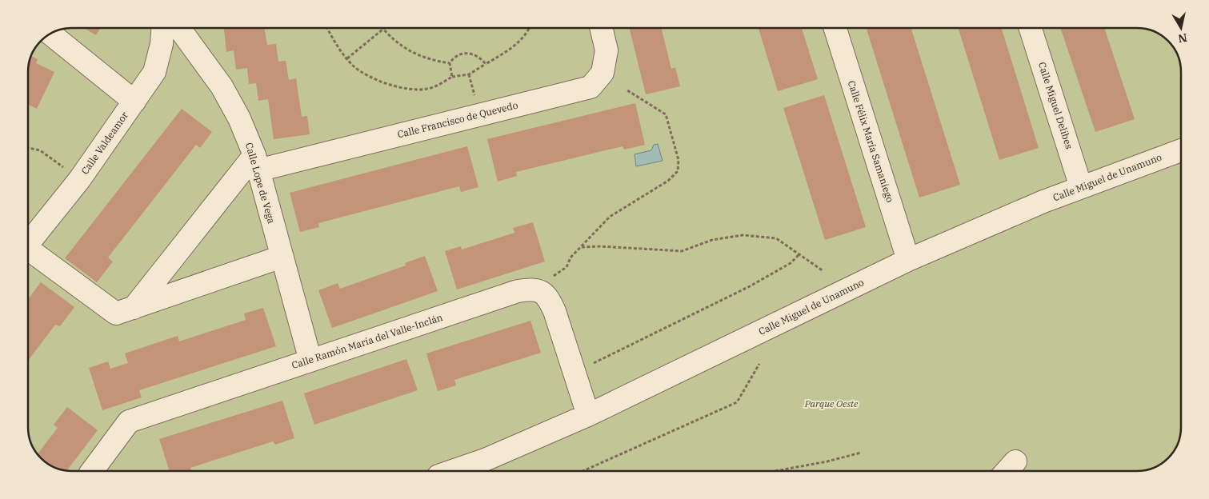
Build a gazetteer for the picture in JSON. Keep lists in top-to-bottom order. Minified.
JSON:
{"streets":{"street":["Calle Miguel Delibes","Calle Francisco de Quevedo","Calle Félix María Samaniego","Calle Valdeamor","Calle Miguel de Unamuno","Calle Lope de Vega","Calle Ramón María del Valle-Inclán"]},"crossings":[["Calle Miguel Delibes","Calle Miguel de Unamuno"],["Calle Francisco de Quevedo","Calle Lope de Vega"],["Calle Félix María Samaniego","Calle Miguel de Unamuno"],["Calle Lope de Vega","Calle Ramón María del Valle-Inclán"]],"parks":["Parque Oeste"],"north":"bottom"}
